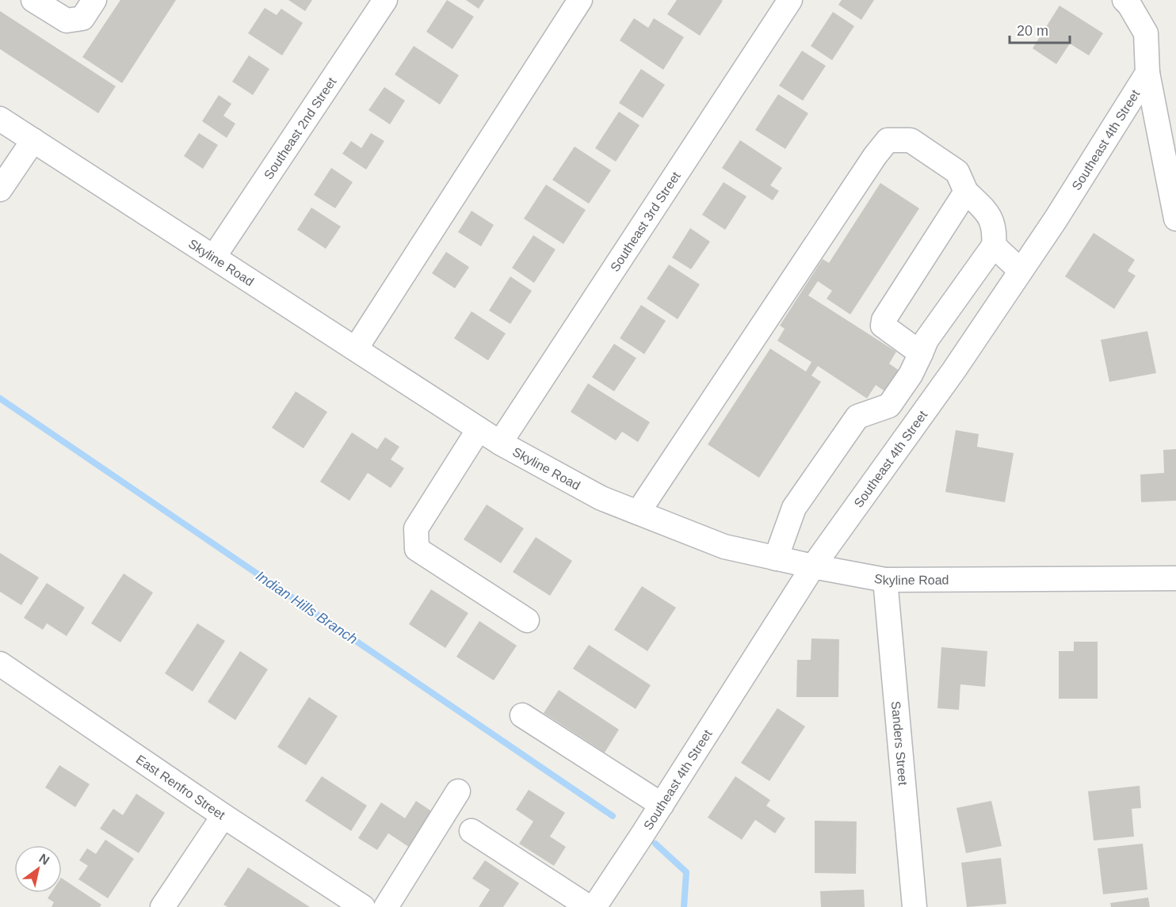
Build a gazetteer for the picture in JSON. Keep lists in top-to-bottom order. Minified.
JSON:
{"streets":{"street":["Southeast 2nd Street","Southeast 4th Street","Southeast 3rd Street","Skyline Road","Sanders Street","East Renfro Street"]},"crossings":[["Southeast 2nd Street","Skyline Road"],["Southeast 4th Street","Skyline Road"],["Southeast 3rd Street","Skyline Road"],["Skyline Road","Sanders Street"]],"water":["Indian Hills Branch"],"scale_bar":"20 m","north":"top right"}
